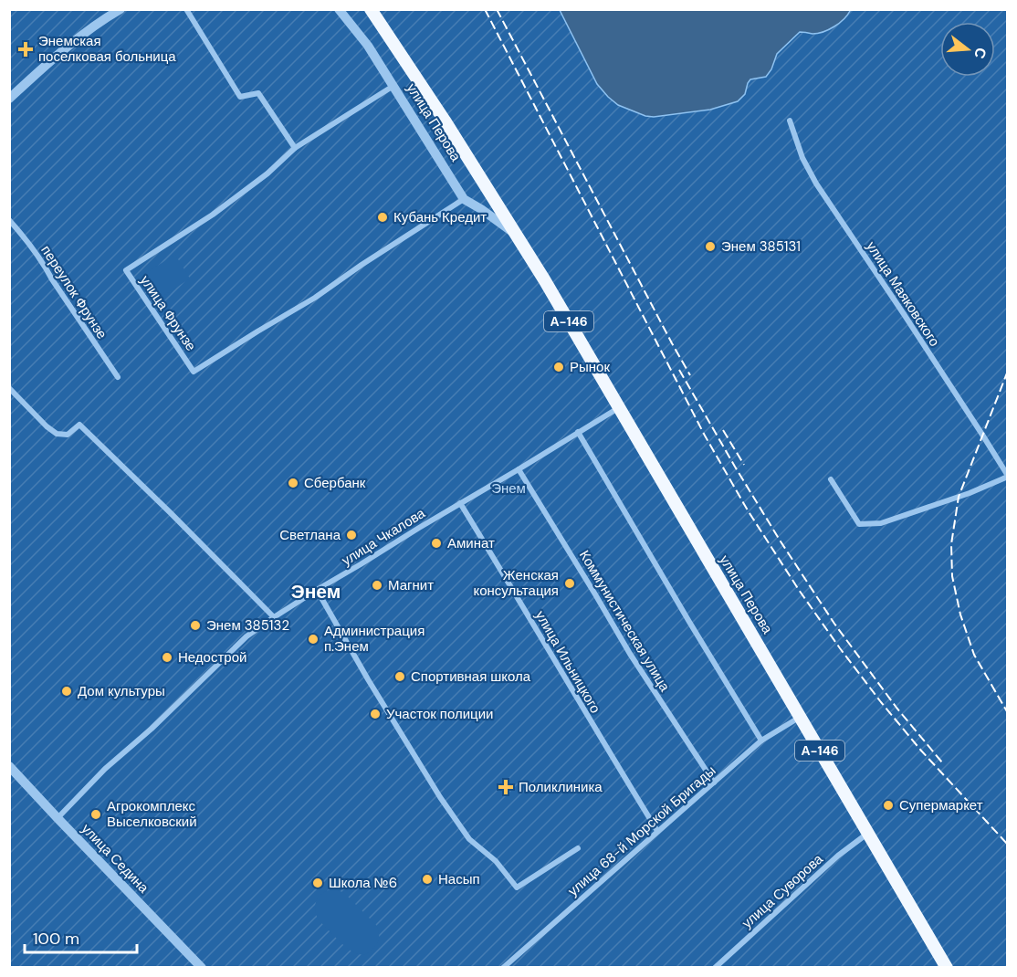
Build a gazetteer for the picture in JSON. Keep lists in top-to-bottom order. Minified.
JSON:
{"streets":{"highway":["улица Перова","А-146"],"street":["переулок Фрунзе","улица Маяковского","улица Фрунзе","улица Чкалова","Коммунистическая улица","улица Ильницкого","улица 68-й Морской Бригады","улица Седина","улица Суворова"]},"crossings":[["улица Перова","улица Фрунзе"],["улица Перова","улица Чкалова"],["улица Перова","улица 68-й Морской Бригады"],["улица Перова","улица Суворова"],["улица Чкалова","Коммунистическая улица"],["улица Чкалова","улица Ильницкого"],["улица Чкалова","улица Седина"],["Коммунистическая улица","улица 68-й Морской Бригады"],["улица Ильницкого","улица 68-й Морской Бригады"]],"districts":["Энем"],"parks":["Энем"],"places":{"health":["Энемская поселковая больница","Поликлиника"],"other":["Кубань Кредит","Энем 385131","Рынок","Сбербанк","Светлана","Аминат","Женская консультация","Магнит","Энем 385132","Администрация п.Энем","Недострой","Спортивная школа","Дом культуры","Участок полиции","Супермаркет","Агрокомплекс Выселковский","Насып","Школа №6"]},"scale_bar":"100 m","north":"right"}
